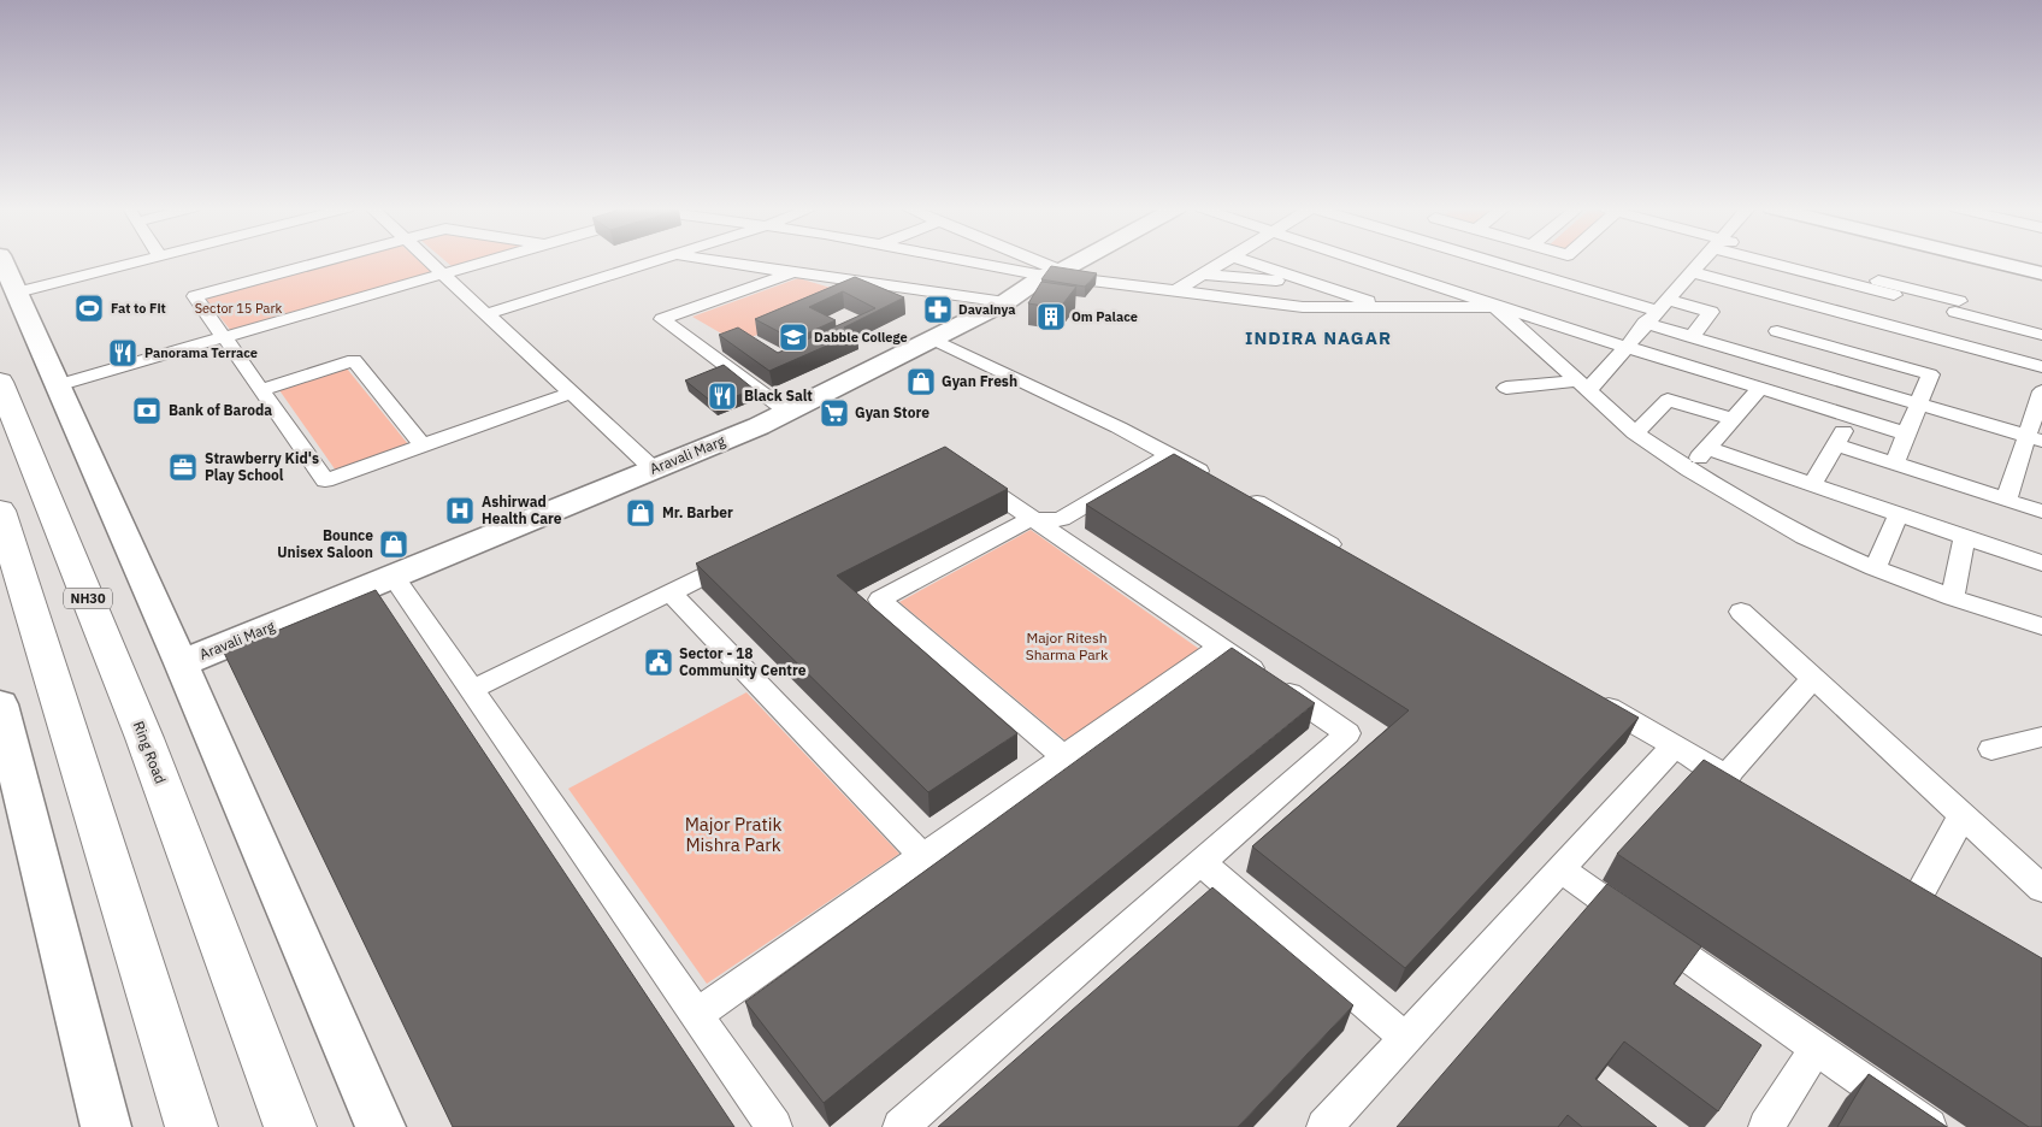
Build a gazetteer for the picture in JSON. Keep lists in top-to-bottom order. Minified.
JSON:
{"streets":{"highway":["NH30","Ring Road"],"street":["Aravali Marg"]},"districts":["INDIRA NAGAR"],"parks":["Sector 15 Park","Major Ritesh Sharma Park","Major Pratik Mishra Park"],"places":{"sports":["Fat to Fit"],"pharmacy":["Davainya"],"building":["Om Palace"],"school or university":["Dabble College"],"restaurant":["Panorama Terrace","Black Salt"],"shop":["Gyan Fresh","Mr. Barber","Bounce Unisex Saloon"],"bank":["Bank of Baroda"],"supermarket":["Gyan Store"],"office":["Strawberry Kid's Play School"],"hospital":["Ashirwad Health Care"],"public building":["Sector - 18 Community Centre"]}}
